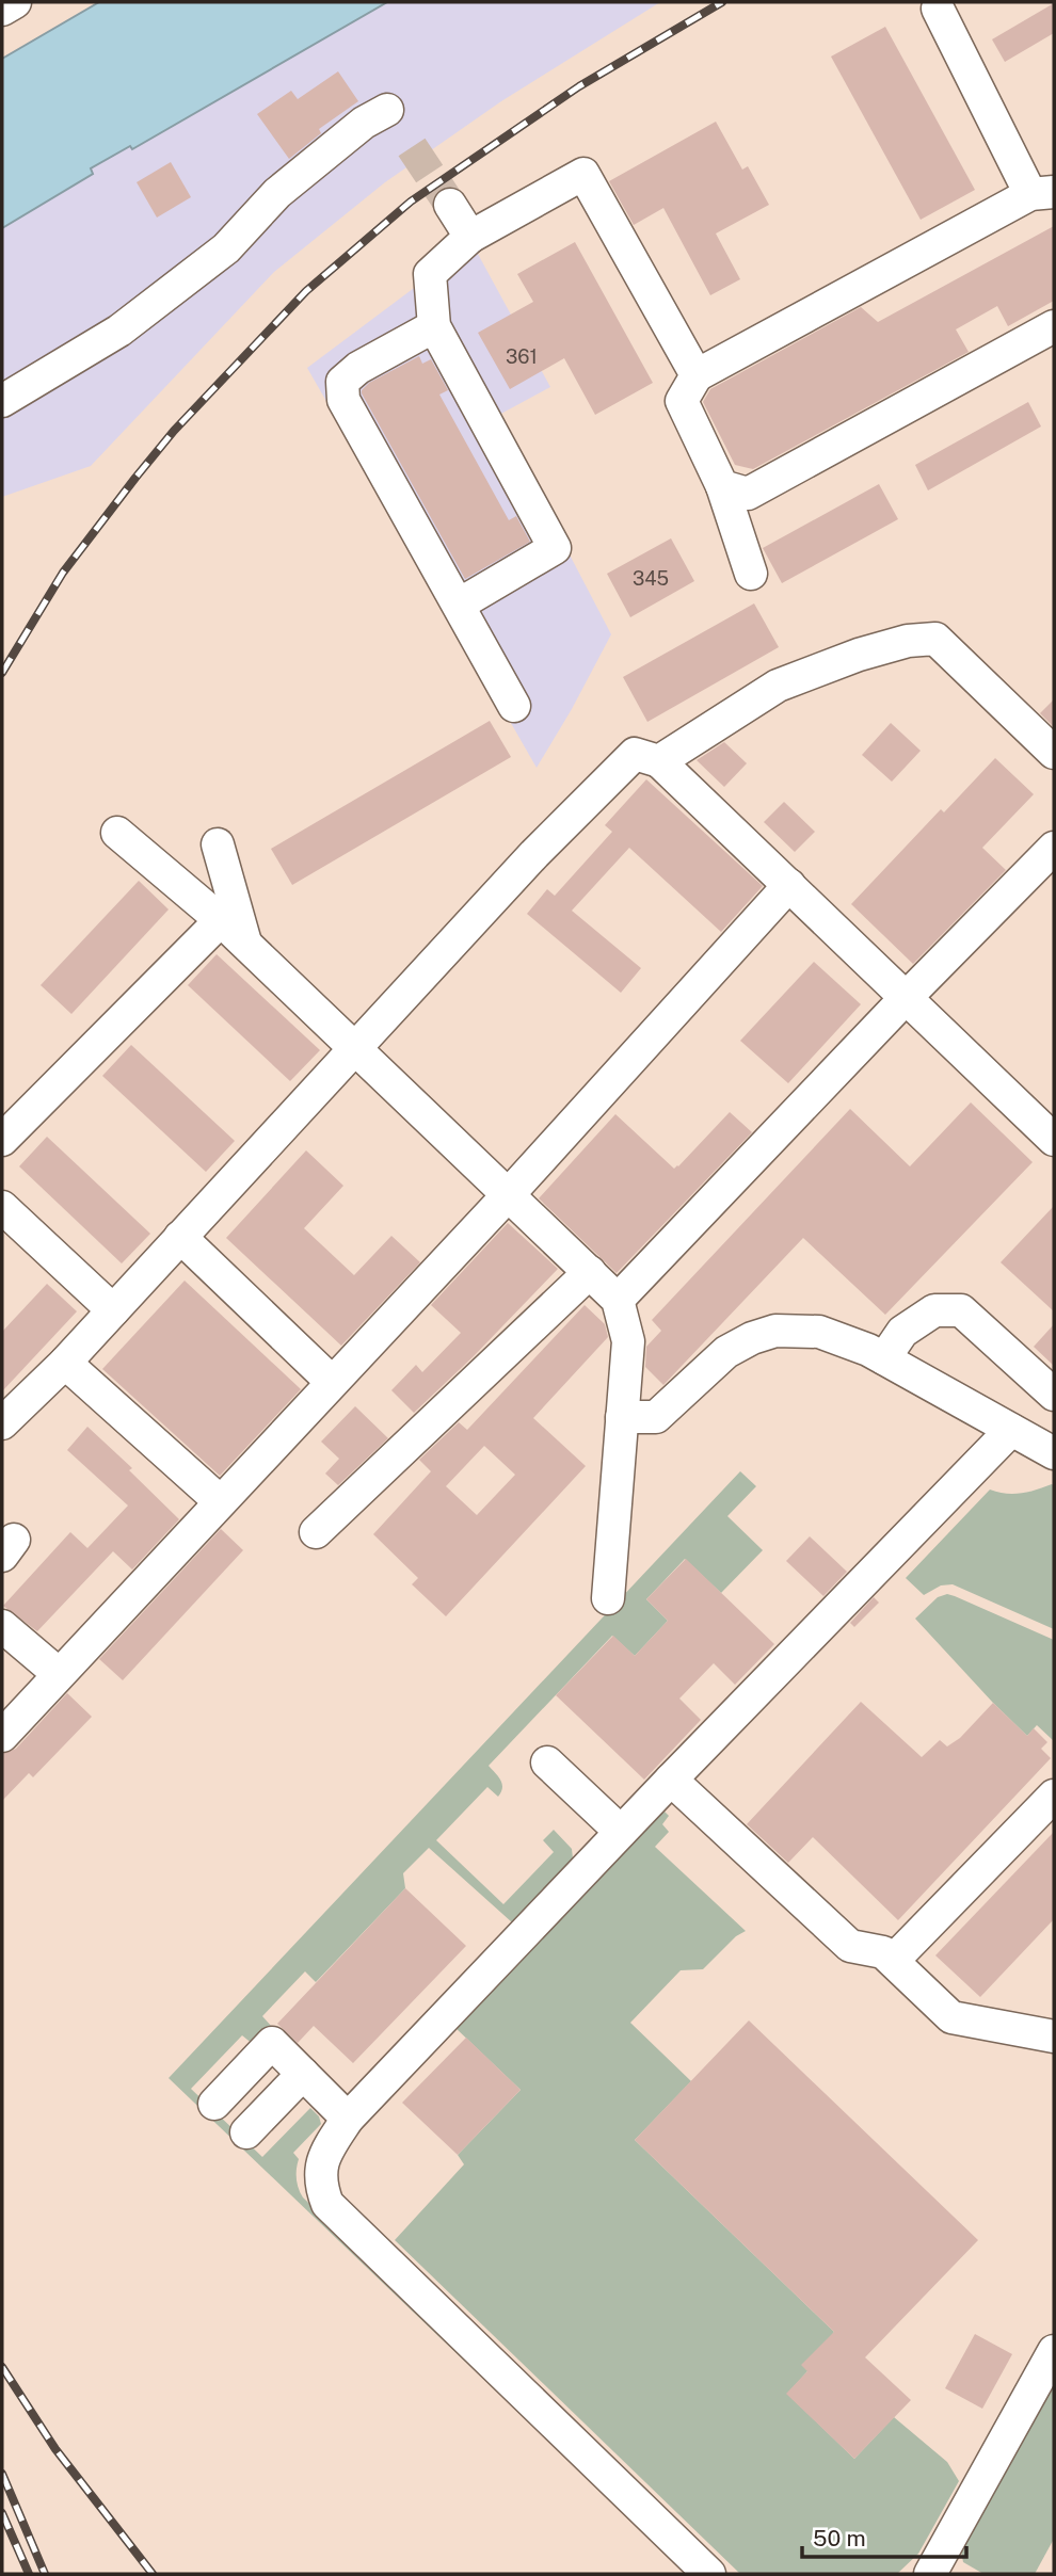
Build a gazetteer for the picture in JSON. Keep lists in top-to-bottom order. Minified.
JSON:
{"house_numbers":["361","345"],"scale_bar":"50 m"}
